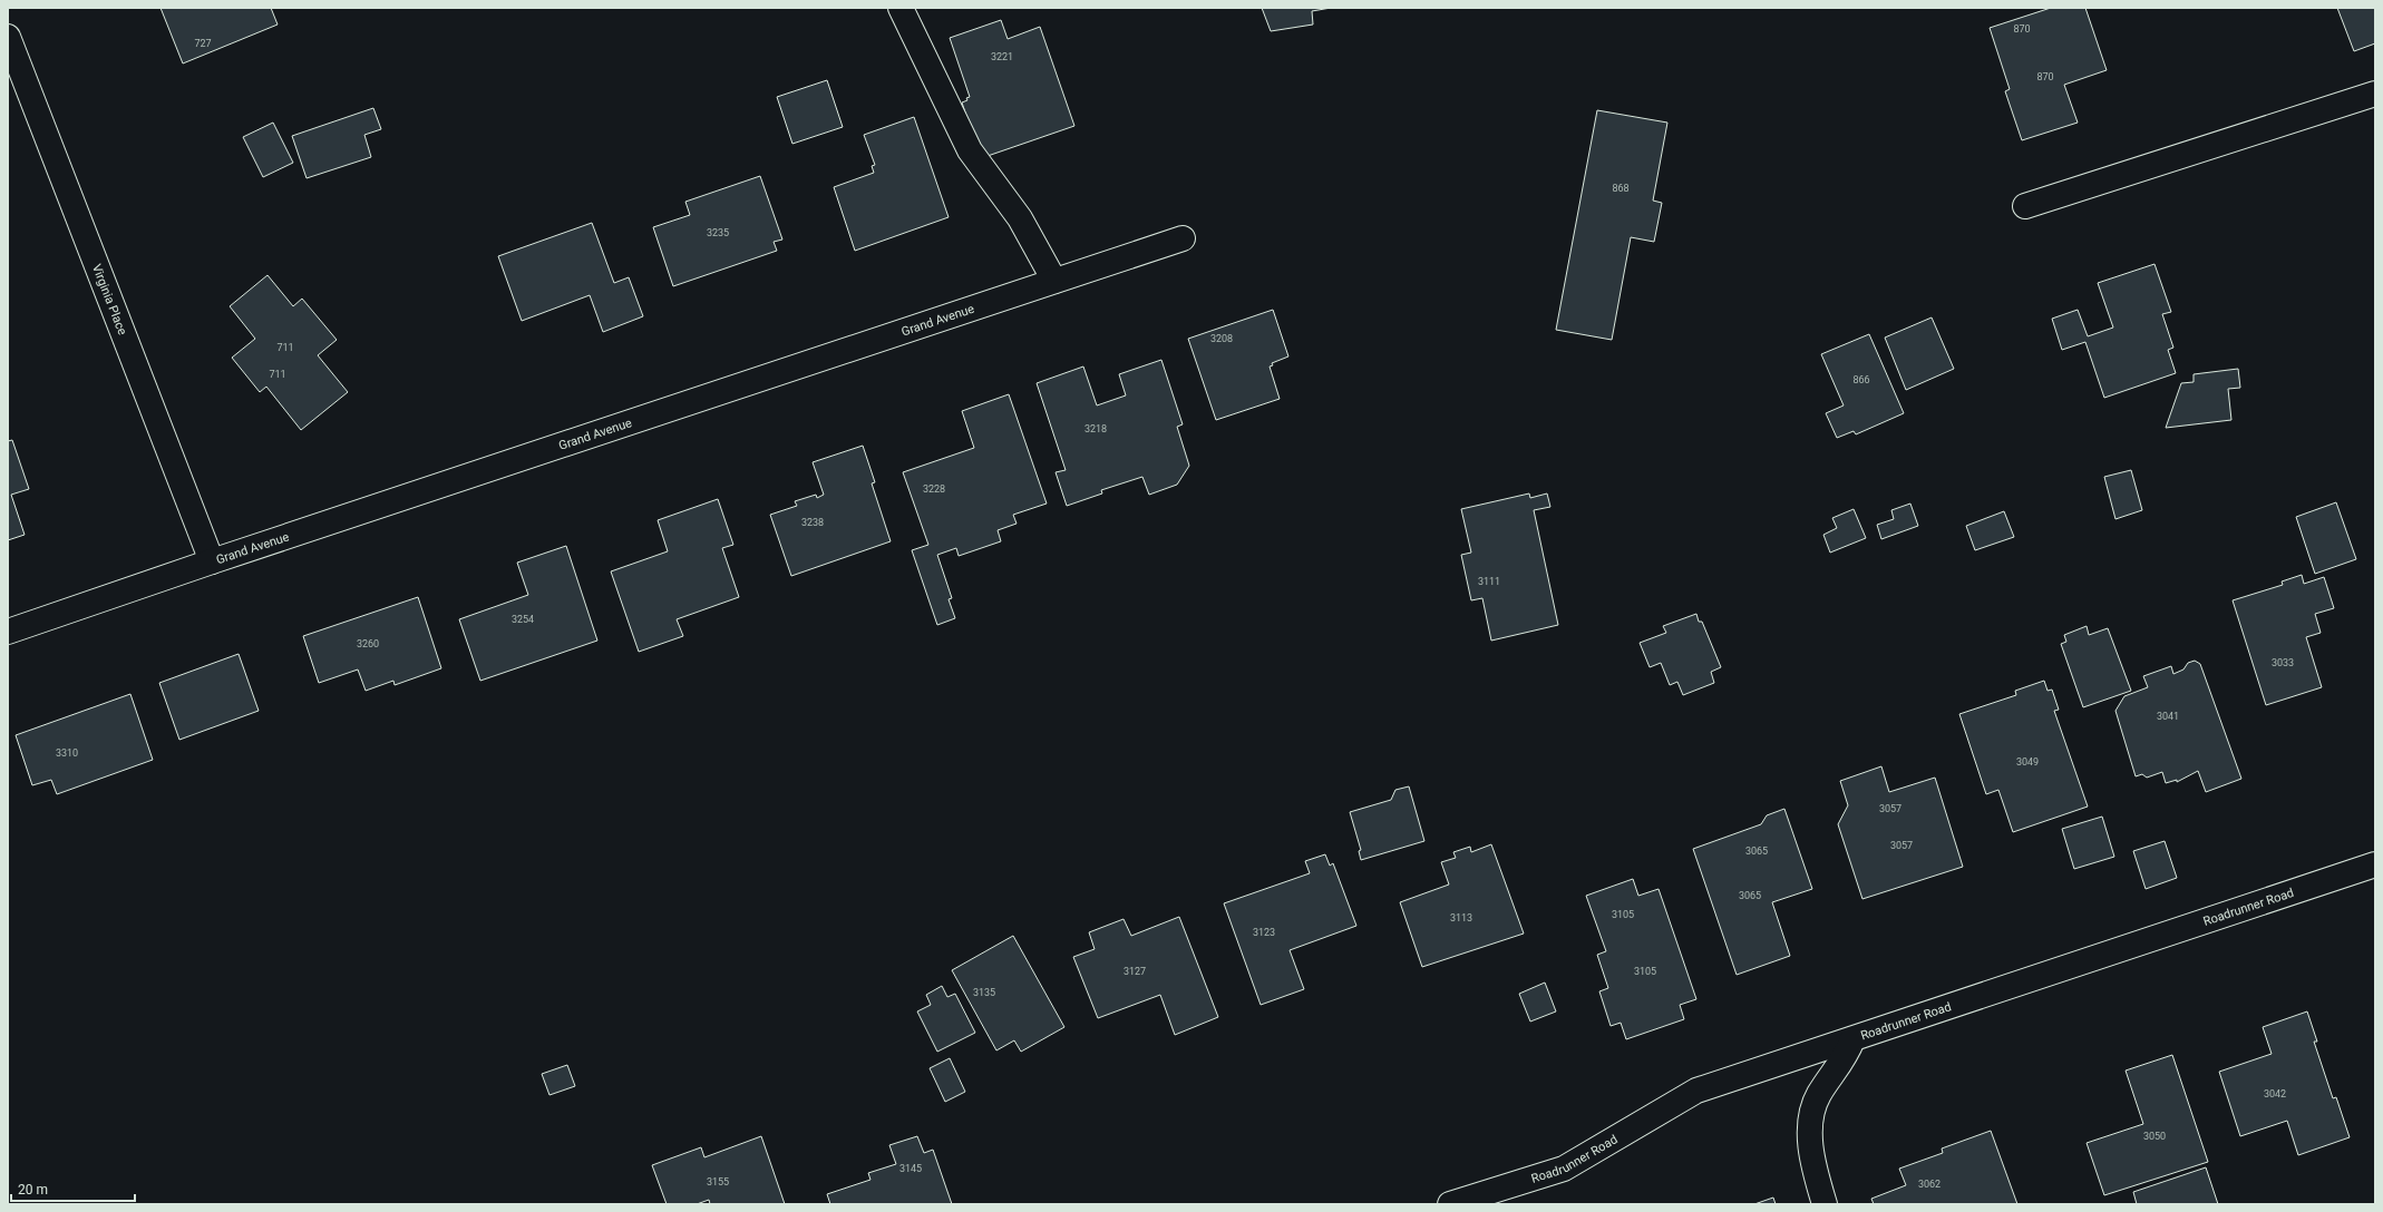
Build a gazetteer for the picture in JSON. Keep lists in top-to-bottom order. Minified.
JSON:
{"streets":{"street":["Virginia Place","Grand Avenue","Roadrunner Road"]},"crossings":[["Virginia Place","Grand Avenue"]],"house_numbers":["870","727","3221","870","868","3235","3208","711","711","866","3218","3228","3238","3111","3254","3260","3033","3041","3310","3049","3057","3057","3065","3065","3105","3113","3123","3127","3105","3135","3042","3050","3145","3155","3062"],"scale_bar":"20 m"}
